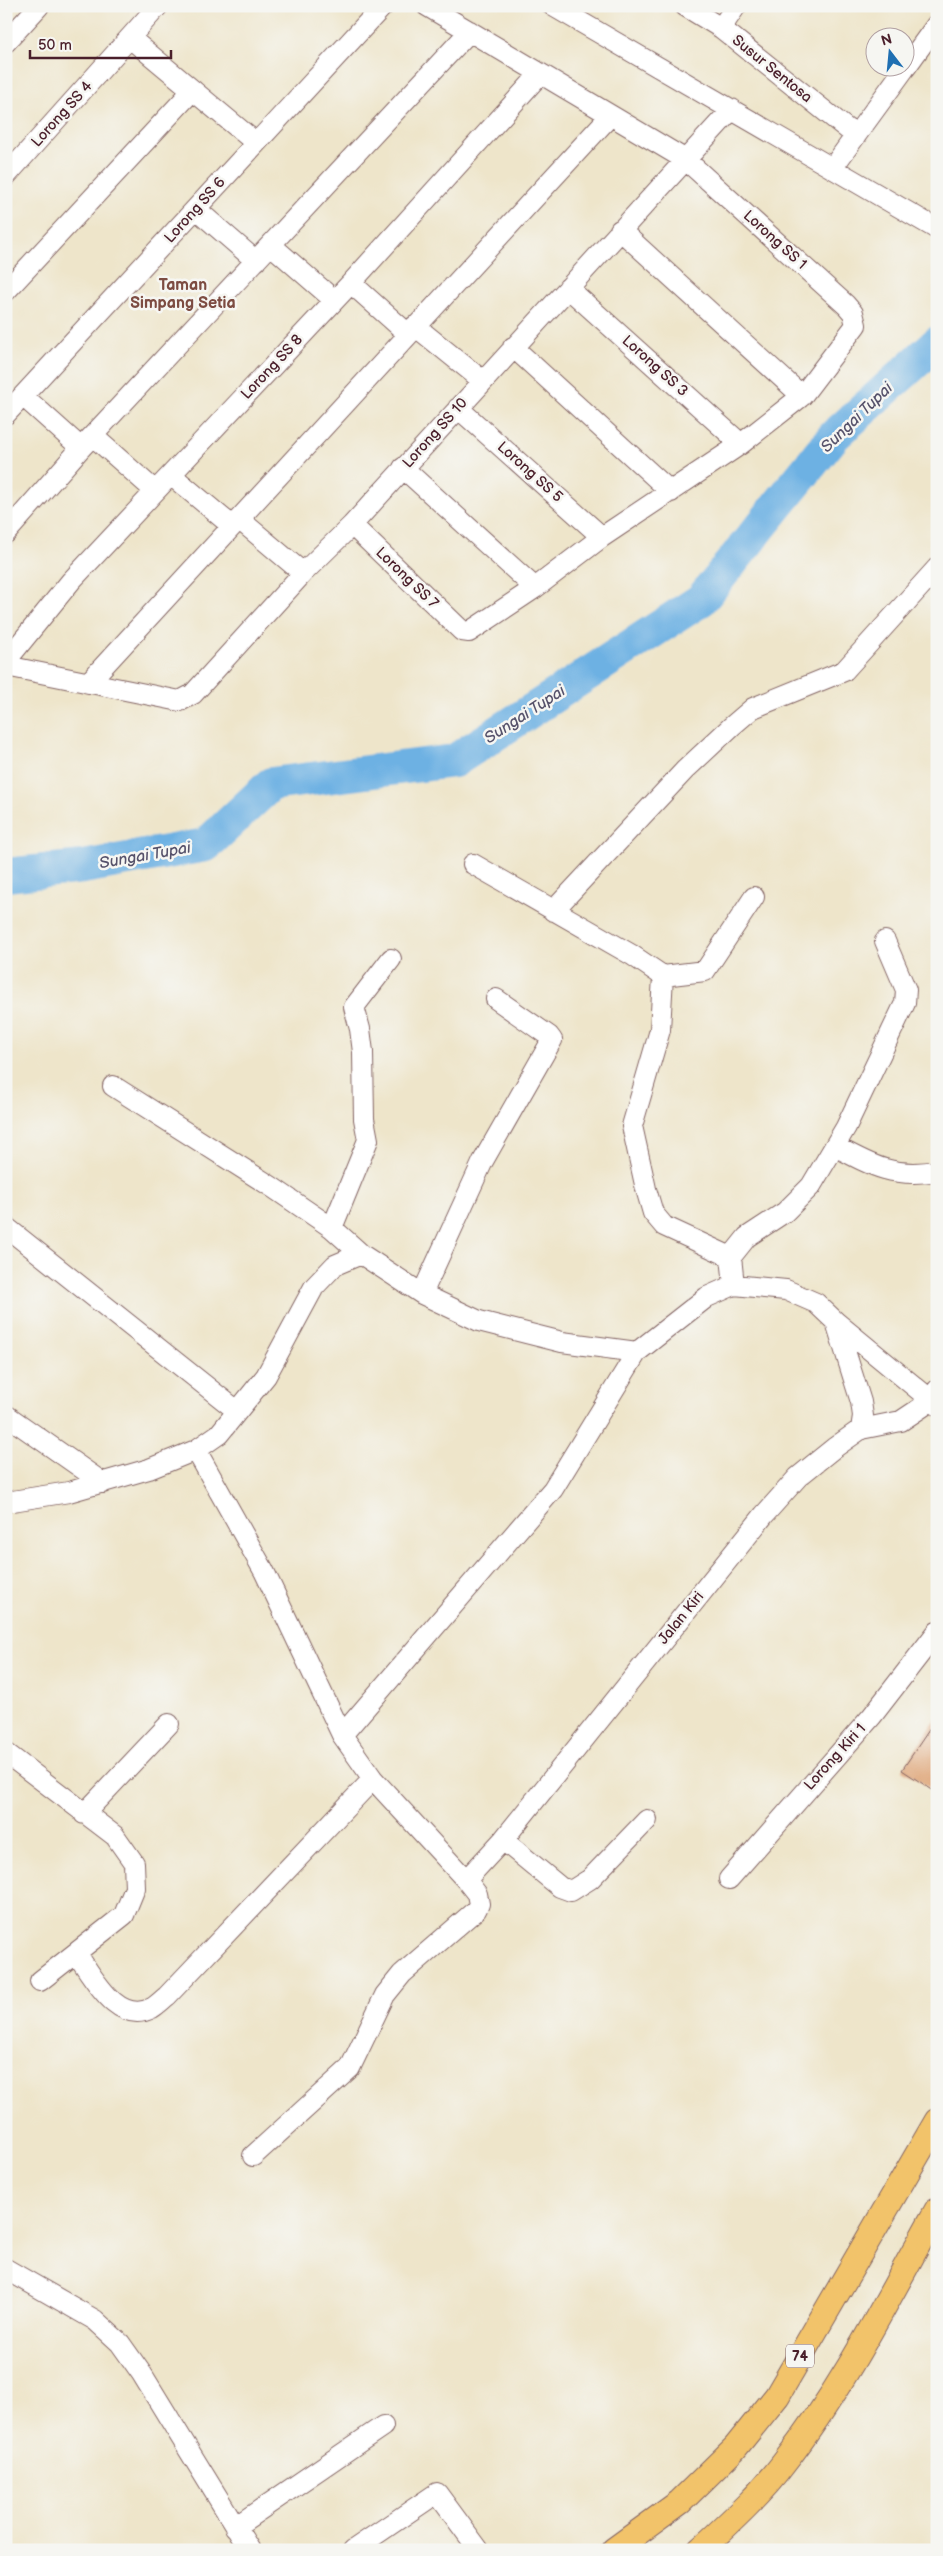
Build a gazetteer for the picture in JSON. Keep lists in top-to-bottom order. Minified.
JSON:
{"streets":{"main road":["74"],"street":["Susur Sentosa","Lorong SS 4","Lorong SS 6","Lorong SS 1","Lorong SS 3","Lorong SS 8","Lorong SS 10","Lorong SS 5","Lorong SS 7","Jalan Kiri","Lorong Kiri 1"]},"crossings":[["Lorong SS 1","Lorong SS 8"],["Lorong SS 1","Lorong SS 10"],["Lorong SS 3","Lorong SS 10"],["Lorong SS 10","Lorong SS 5"],["Lorong SS 10","Lorong SS 7"]],"districts":["Taman Simpang Setia"],"water":["Sungai Tupai"],"scale_bar":"50 m","north":"top"}
